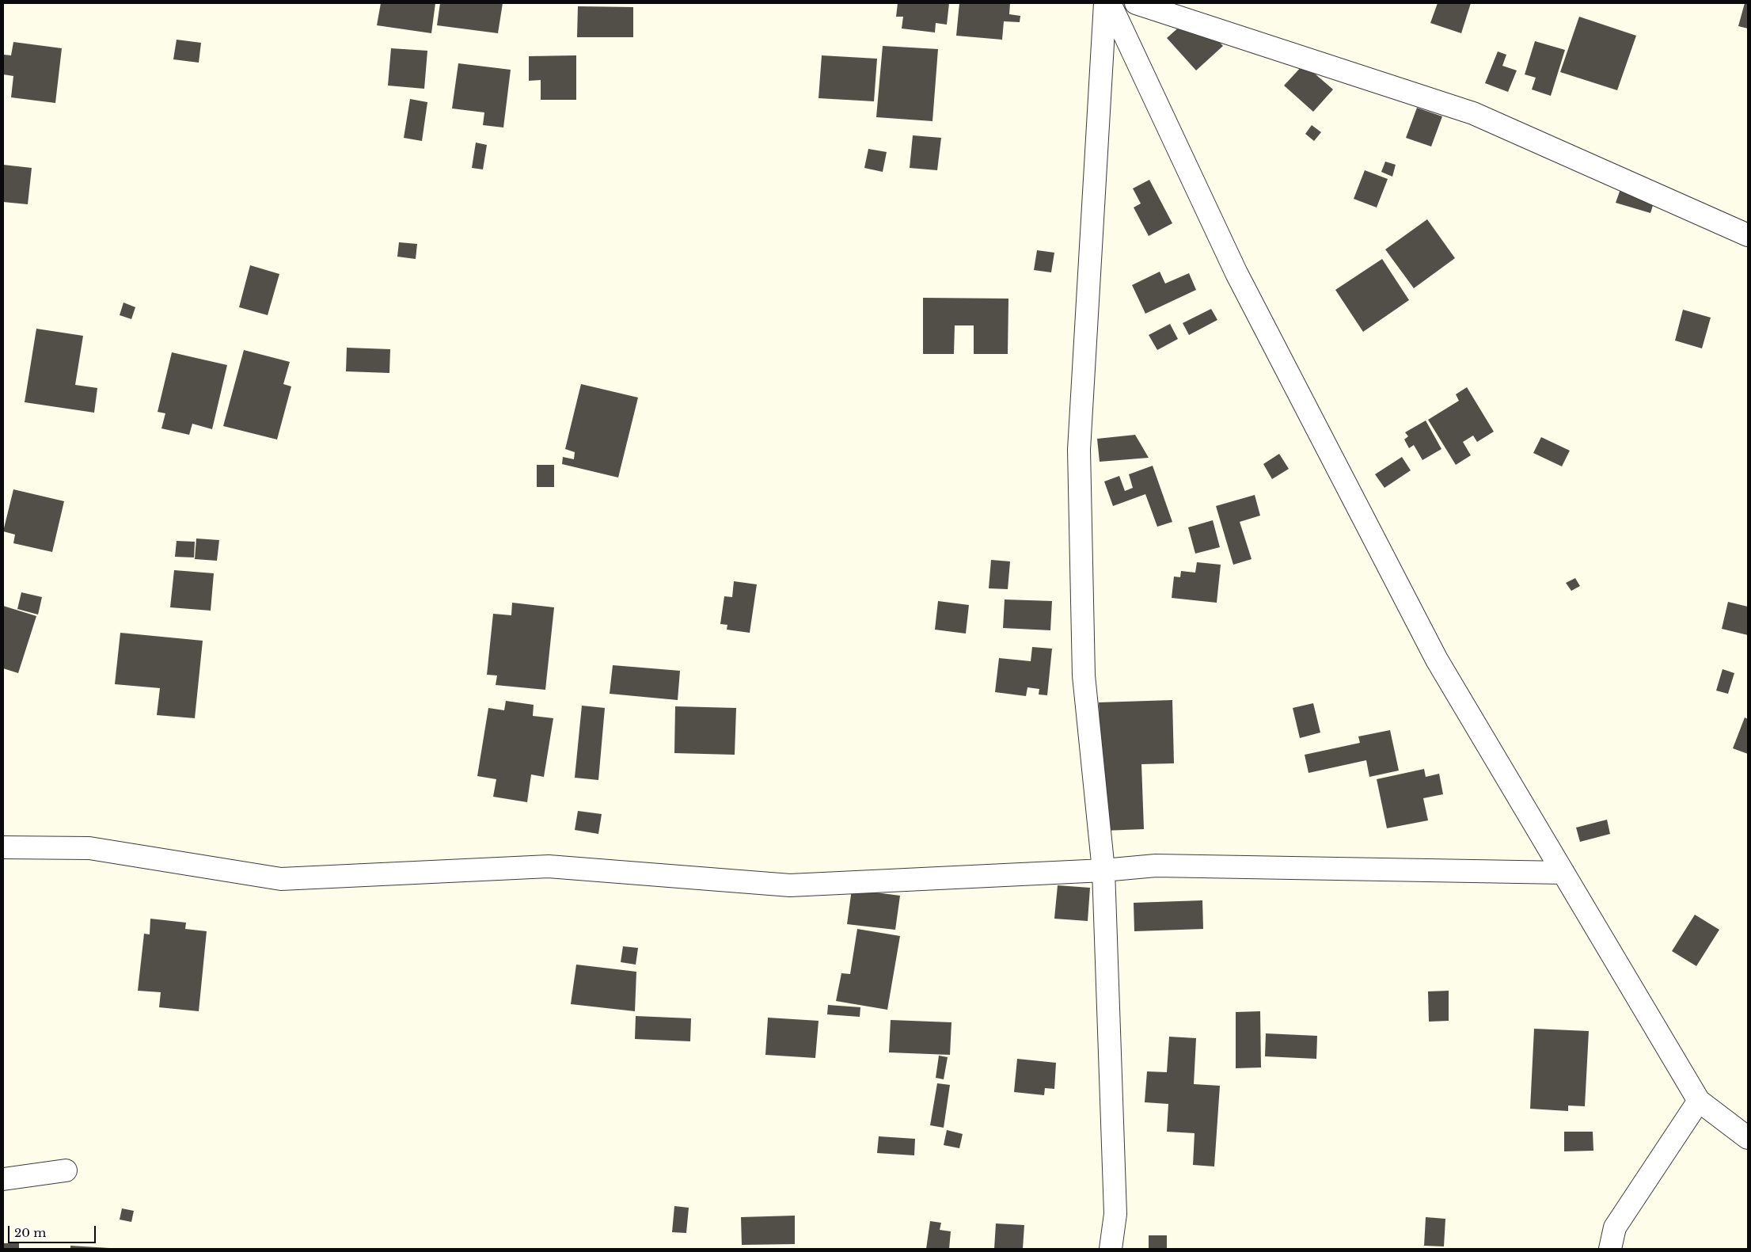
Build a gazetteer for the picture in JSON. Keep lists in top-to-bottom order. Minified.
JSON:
{"scale_bar":"20 m"}
